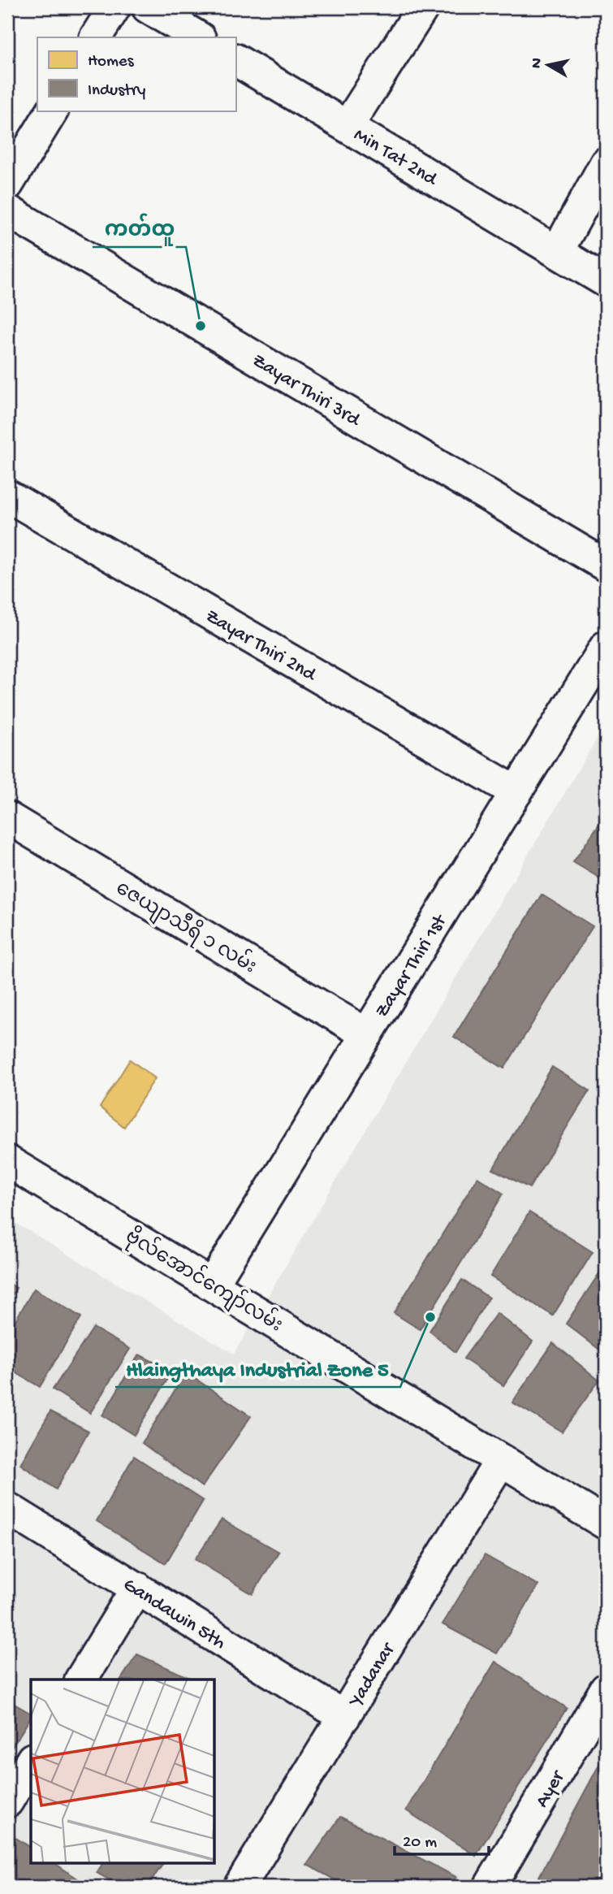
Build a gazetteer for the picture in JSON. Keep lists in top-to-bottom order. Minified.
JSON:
{"streets":{"street":["Min Tat 2nd","Zayar Thiri 3rd","Zayar Thiri 2nd","ဇေယျာသီရိ ၁ လမ်း","Zayar Thiri 1st","ဗိုလ်အောင်ကျော်လမ်း","Gandawin 5th","Yadanar","Ayer"]},"crossings":[["Zayar Thiri 2nd","Zayar Thiri 1st"],["ဇေယျာသီရိ ၁ လမ်း","Zayar Thiri 1st"],["Zayar Thiri 1st","ဗိုလ်အောင်ကျော်လမ်း"],["ဗိုလ်အောင်ကျော်လမ်း","Yadanar"],["Gandawin 5th","Yadanar"]],"places":["ကတ်ထူ","Hlaingthaya Industrial Zone 5"],"legend":["Homes","Industry"],"scale_bar":"20 m","north":"left"}
